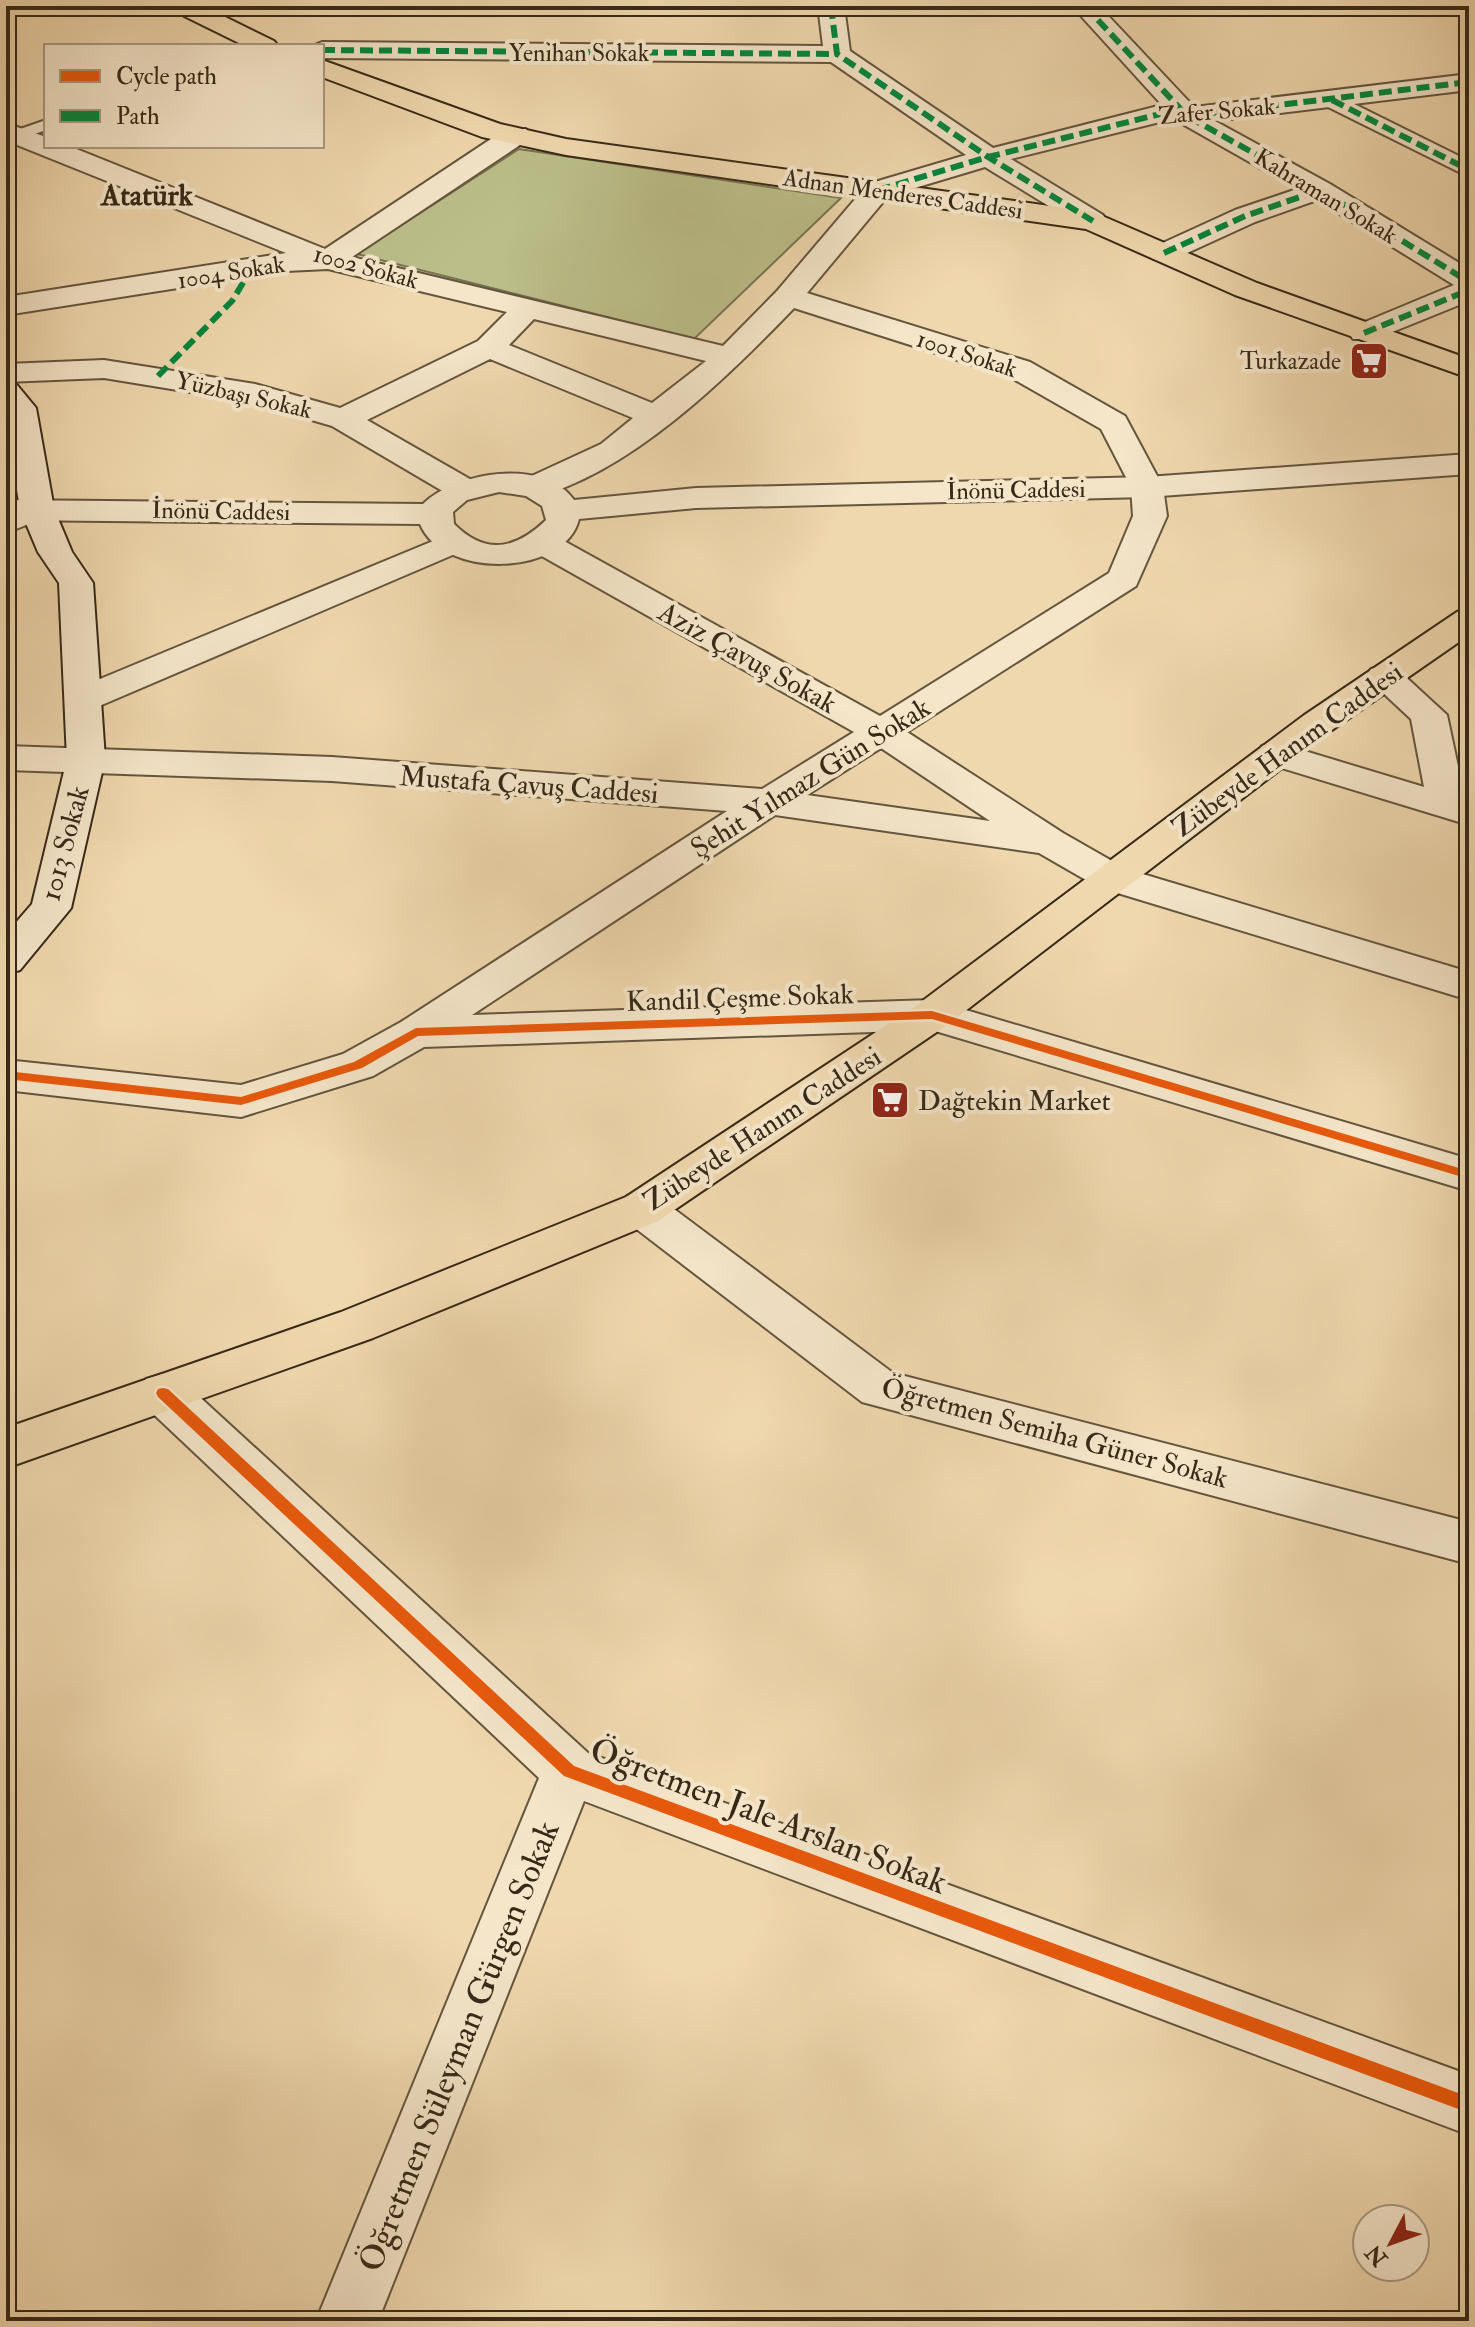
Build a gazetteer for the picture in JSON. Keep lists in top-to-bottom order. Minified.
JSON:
{"streets":{"main road":["Adnan Menderes Caddesi","Zübeyde Hanım Caddesi"],"street":["Yenihan Sokak","Zafer Sokak","Kahraman Sokak","1002 Sokak","1004 Sokak","1001 Sokak","Yüzbaşı Sokak","İnönü Caddesi","Aziz Çavuş Sokak","Şehit Yılmaz Gün Sokak","Mustafa Çavuş Caddesi","1013 Sokak","Kandil Çeşme Sokak","Öğretmen Semiha Güner Sokak","Öğretmen Jale Arslan Sokak","Öğretmen Süleyman Gürgen Sokak"]},"crossings":[["Zafer Sokak","Adnan Menderes Caddesi"],["Zafer Sokak","Kahraman Sokak"],["1002 Sokak","1004 Sokak"],["1001 Sokak","İnönü Caddesi"],["1001 Sokak","Şehit Yılmaz Gün Sokak"],["Yüzbaşı Sokak","İnönü Caddesi"],["Yüzbaşı Sokak","Aziz Çavuş Sokak"],["İnönü Caddesi","Aziz Çavuş Sokak"],["İnönü Caddesi","Şehit Yılmaz Gün Sokak"],["İnönü Caddesi","1013 Sokak"],["Aziz Çavuş Sokak","Zübeyde Hanım Caddesi"],["Aziz Çavuş Sokak","Şehit Yılmaz Gün Sokak"],["Aziz Çavuş Sokak","Mustafa Çavuş Caddesi"],["Zübeyde Hanım Caddesi","Kandil Çeşme Sokak"],["Zübeyde Hanım Caddesi","Öğretmen Semiha Güner Sokak"],["Zübeyde Hanım Caddesi","Öğretmen Jale Arslan Sokak"],["Şehit Yılmaz Gün Sokak","Mustafa Çavuş Caddesi"],["Şehit Yılmaz Gün Sokak","Kandil Çeşme Sokak"],["Mustafa Çavuş Caddesi","1013 Sokak"],["Öğretmen Jale Arslan Sokak","Öğretmen Süleyman Gürgen Sokak"]],"districts":["Atatürk"],"places":{"supermarket":["Turkazade","Dağtekin Market"]},"legend":["Cycle path","Path"],"north":"bottom left"}
